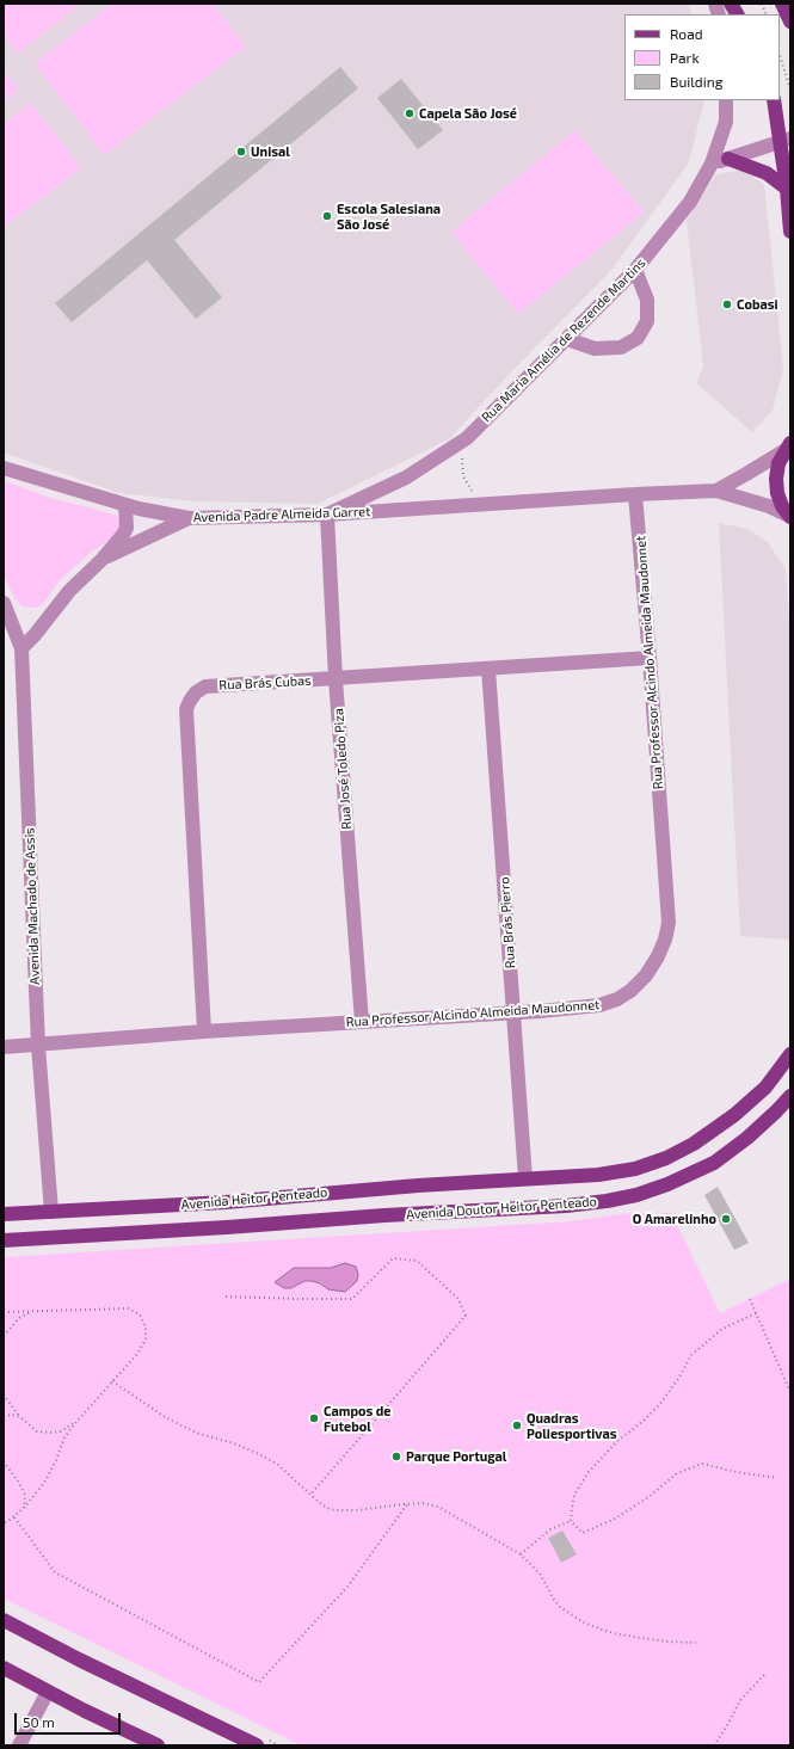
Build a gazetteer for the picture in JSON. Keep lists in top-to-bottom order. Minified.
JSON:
{"streets":{"main road":["Avenida Heitor Penteado","Avenida Doutor Heitor Penteado"],"street":["Rua Maria Amélia de Rezende Martins","Avenida Padre Almeida Garret","Rua Professor Alcindo Almeida Maudonnet","Rua Brás Cubas","Rua José Toledo Piza","Avenida Machado de Assis","Rua Brás Pierro"]},"crossings":[["Rua Maria Amélia de Rezende Martins","Avenida Padre Almeida Garret"],["Rua Maria Amélia de Rezende Martins","Rua José Toledo Piza"],["Avenida Padre Almeida Garret","Rua Professor Alcindo Almeida Maudonnet"],["Avenida Padre Almeida Garret","Rua José Toledo Piza"],["Rua Professor Alcindo Almeida Maudonnet","Rua Brás Cubas"],["Rua Professor Alcindo Almeida Maudonnet","Rua José Toledo Piza"],["Rua Professor Alcindo Almeida Maudonnet","Avenida Machado de Assis"],["Rua Professor Alcindo Almeida Maudonnet","Rua Brás Pierro"],["Rua Brás Cubas","Rua José Toledo Piza"],["Rua Brás Cubas","Rua Brás Pierro"],["Avenida Machado de Assis","Avenida Heitor Penteado"],["Rua Brás Pierro","Avenida Doutor Heitor Penteado"],["Avenida Heitor Penteado","Avenida Doutor Heitor Penteado"]],"places":["Capela São José","Unisal","Escola Salesiana São José","Cobasi","O Amarelinho","Campos de Futebol","Quadras Poliesportivas","Parque Portugal"],"legend":["Road","Park","Building"],"scale_bar":"50 m"}
